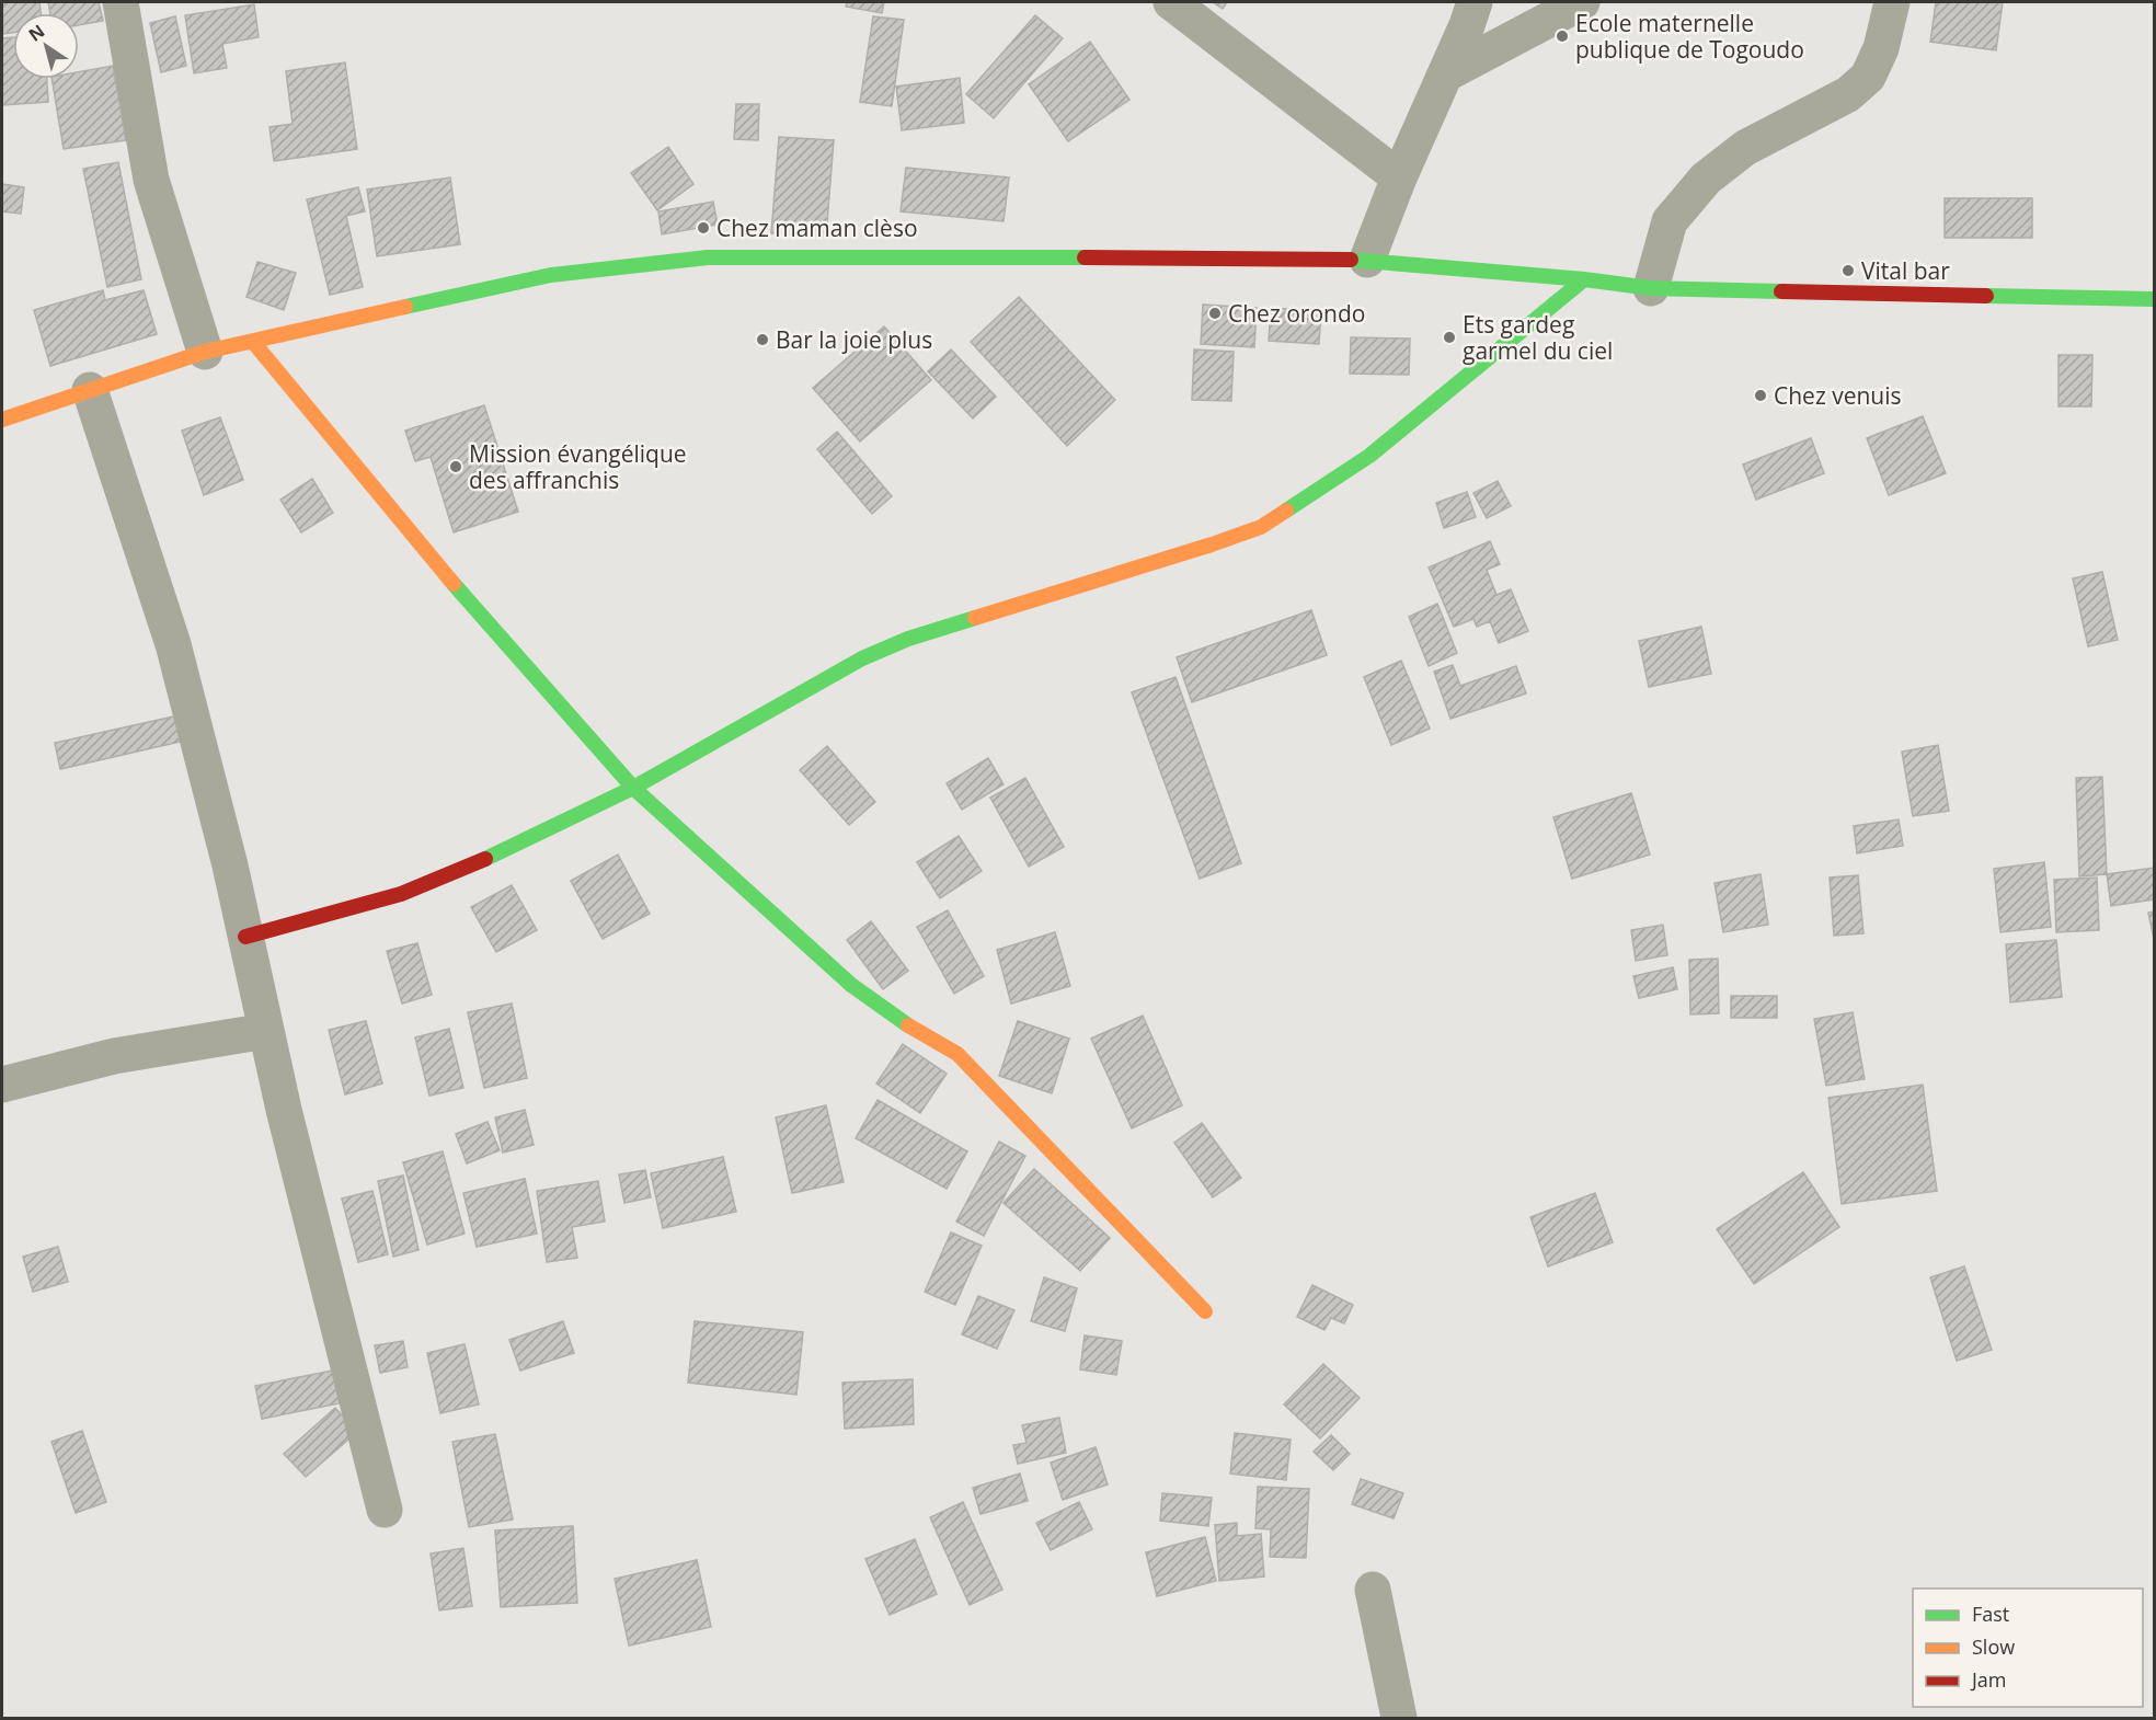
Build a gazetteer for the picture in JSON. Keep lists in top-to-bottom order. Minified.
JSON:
{"places":["Ecole maternelle publique de Togoudo","Chez maman clèso","Vital bar","Chez orondo","Ets gardeg garmel du ciel","Bar la joie plus","Chez venuis","Mission évangélique des affranchis"],"legend":["Fast","Slow","Jam"],"north":"top left"}
